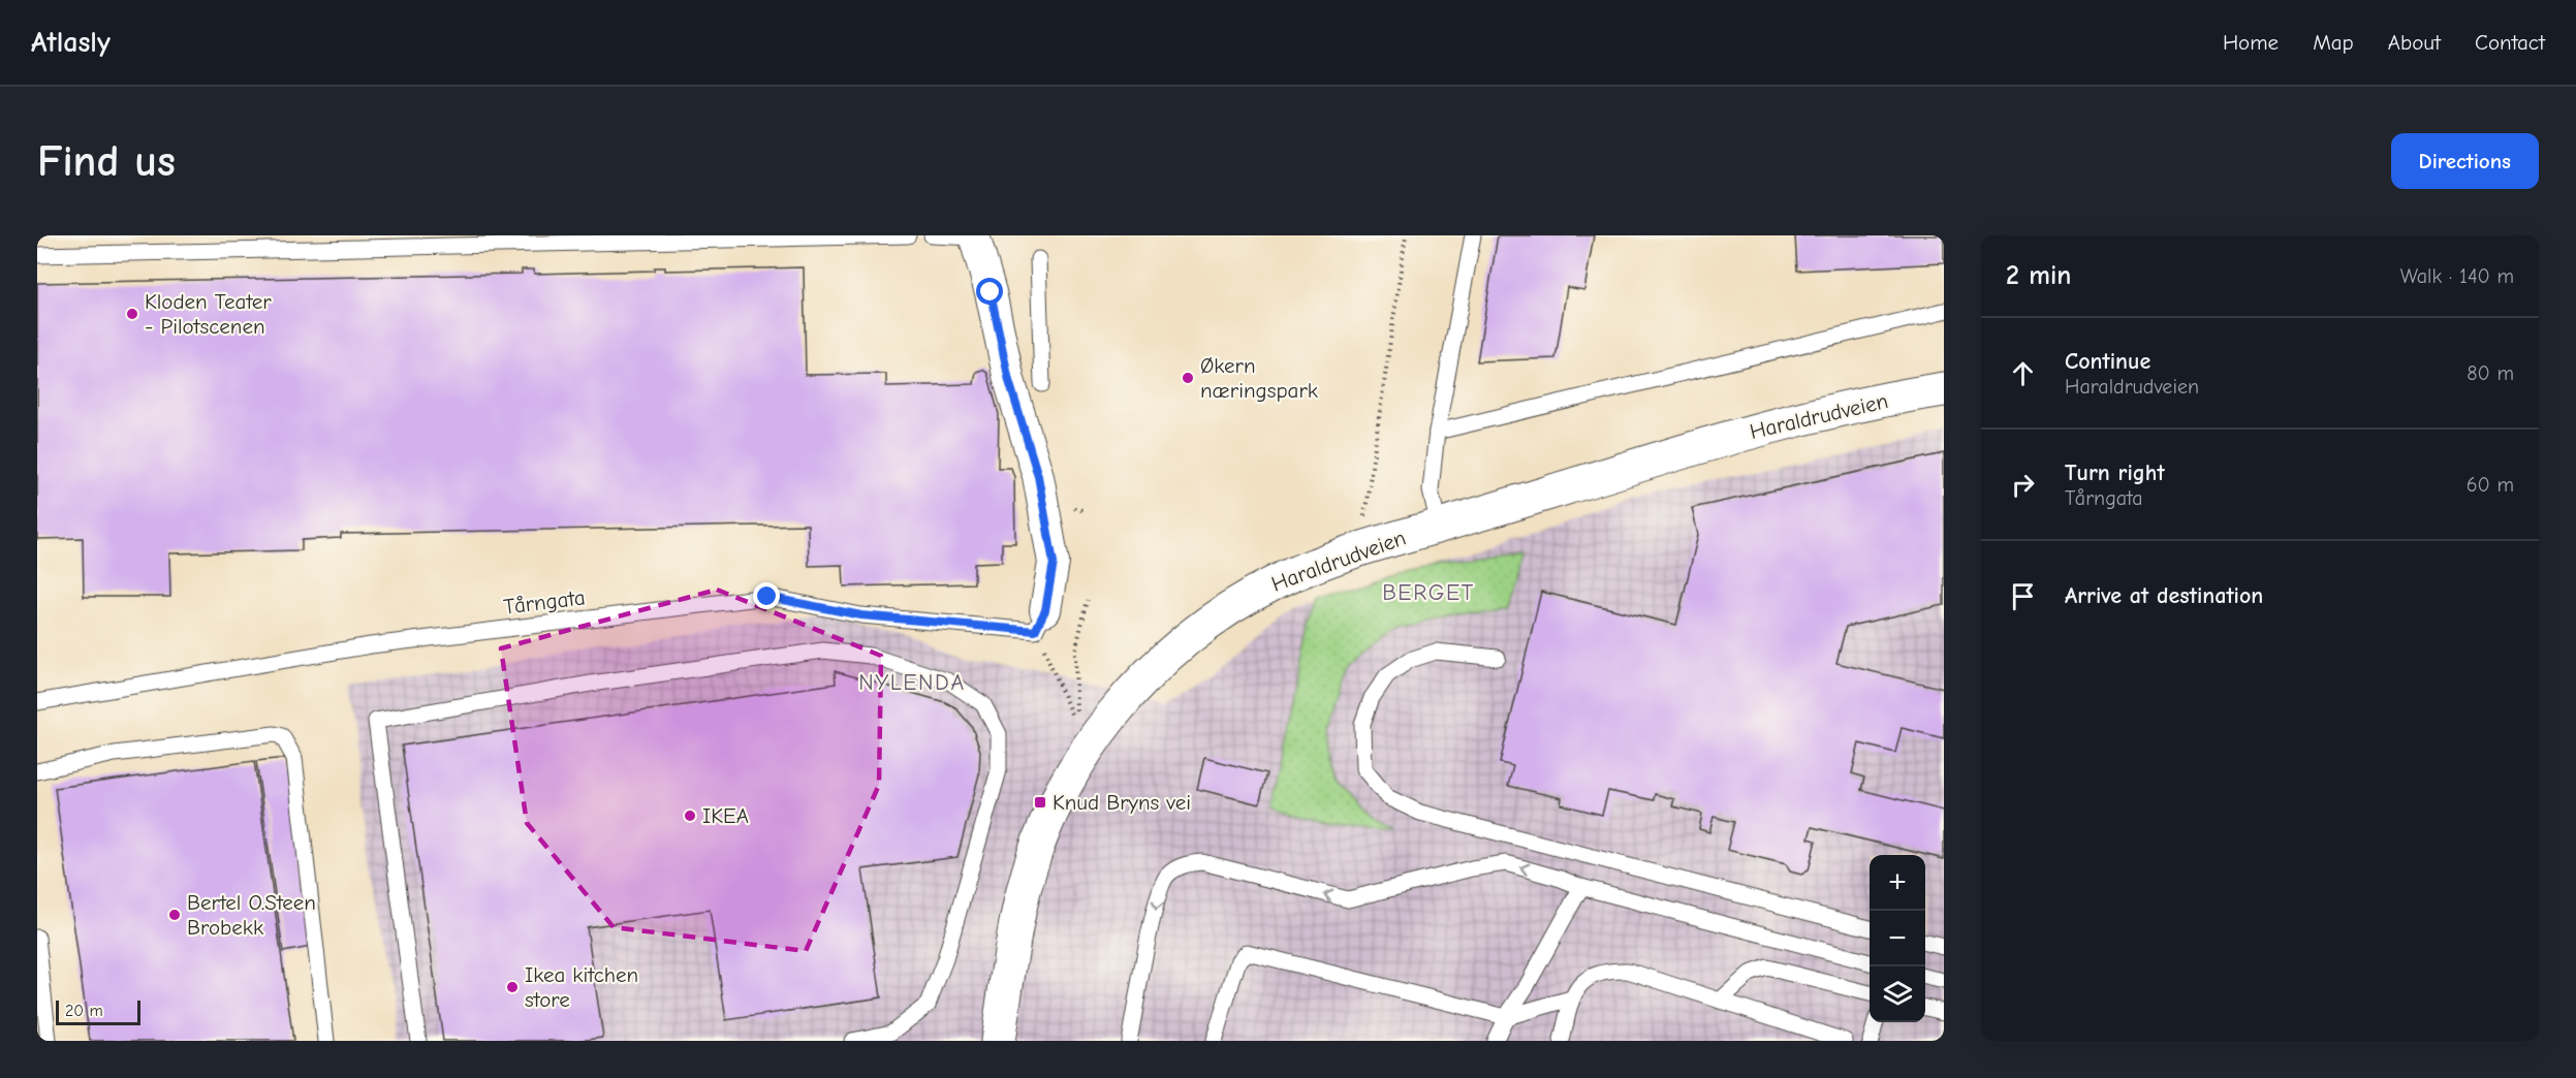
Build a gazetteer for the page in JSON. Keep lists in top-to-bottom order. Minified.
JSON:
{"streets":{"street":["Haraldrudveien"],"lane":["Tårngata"]},"districts":["BERGET","NYLENDA"],"places":{"other":["Kloden Teater - Pilotscenen","Økern næringspark","IKEA","Bertel O.Steen Brobekk","Ikea kitchen store"],"transit":["Knud Bryns vei"]},"scale_bar":"20 m","page":{"header":"Atlasly","nav":["Home","Map","About","Contact"],"buttons":"Directions","title":"Find us","heading":["2 min","Walk · 140 m"],"list":[["Continue","Haraldrudveien","80 m"],["Turn right","Tårngata","60 m"],"Arrive at destination"],"map_buttons":["+","−"],"scale":"20 m"}}
